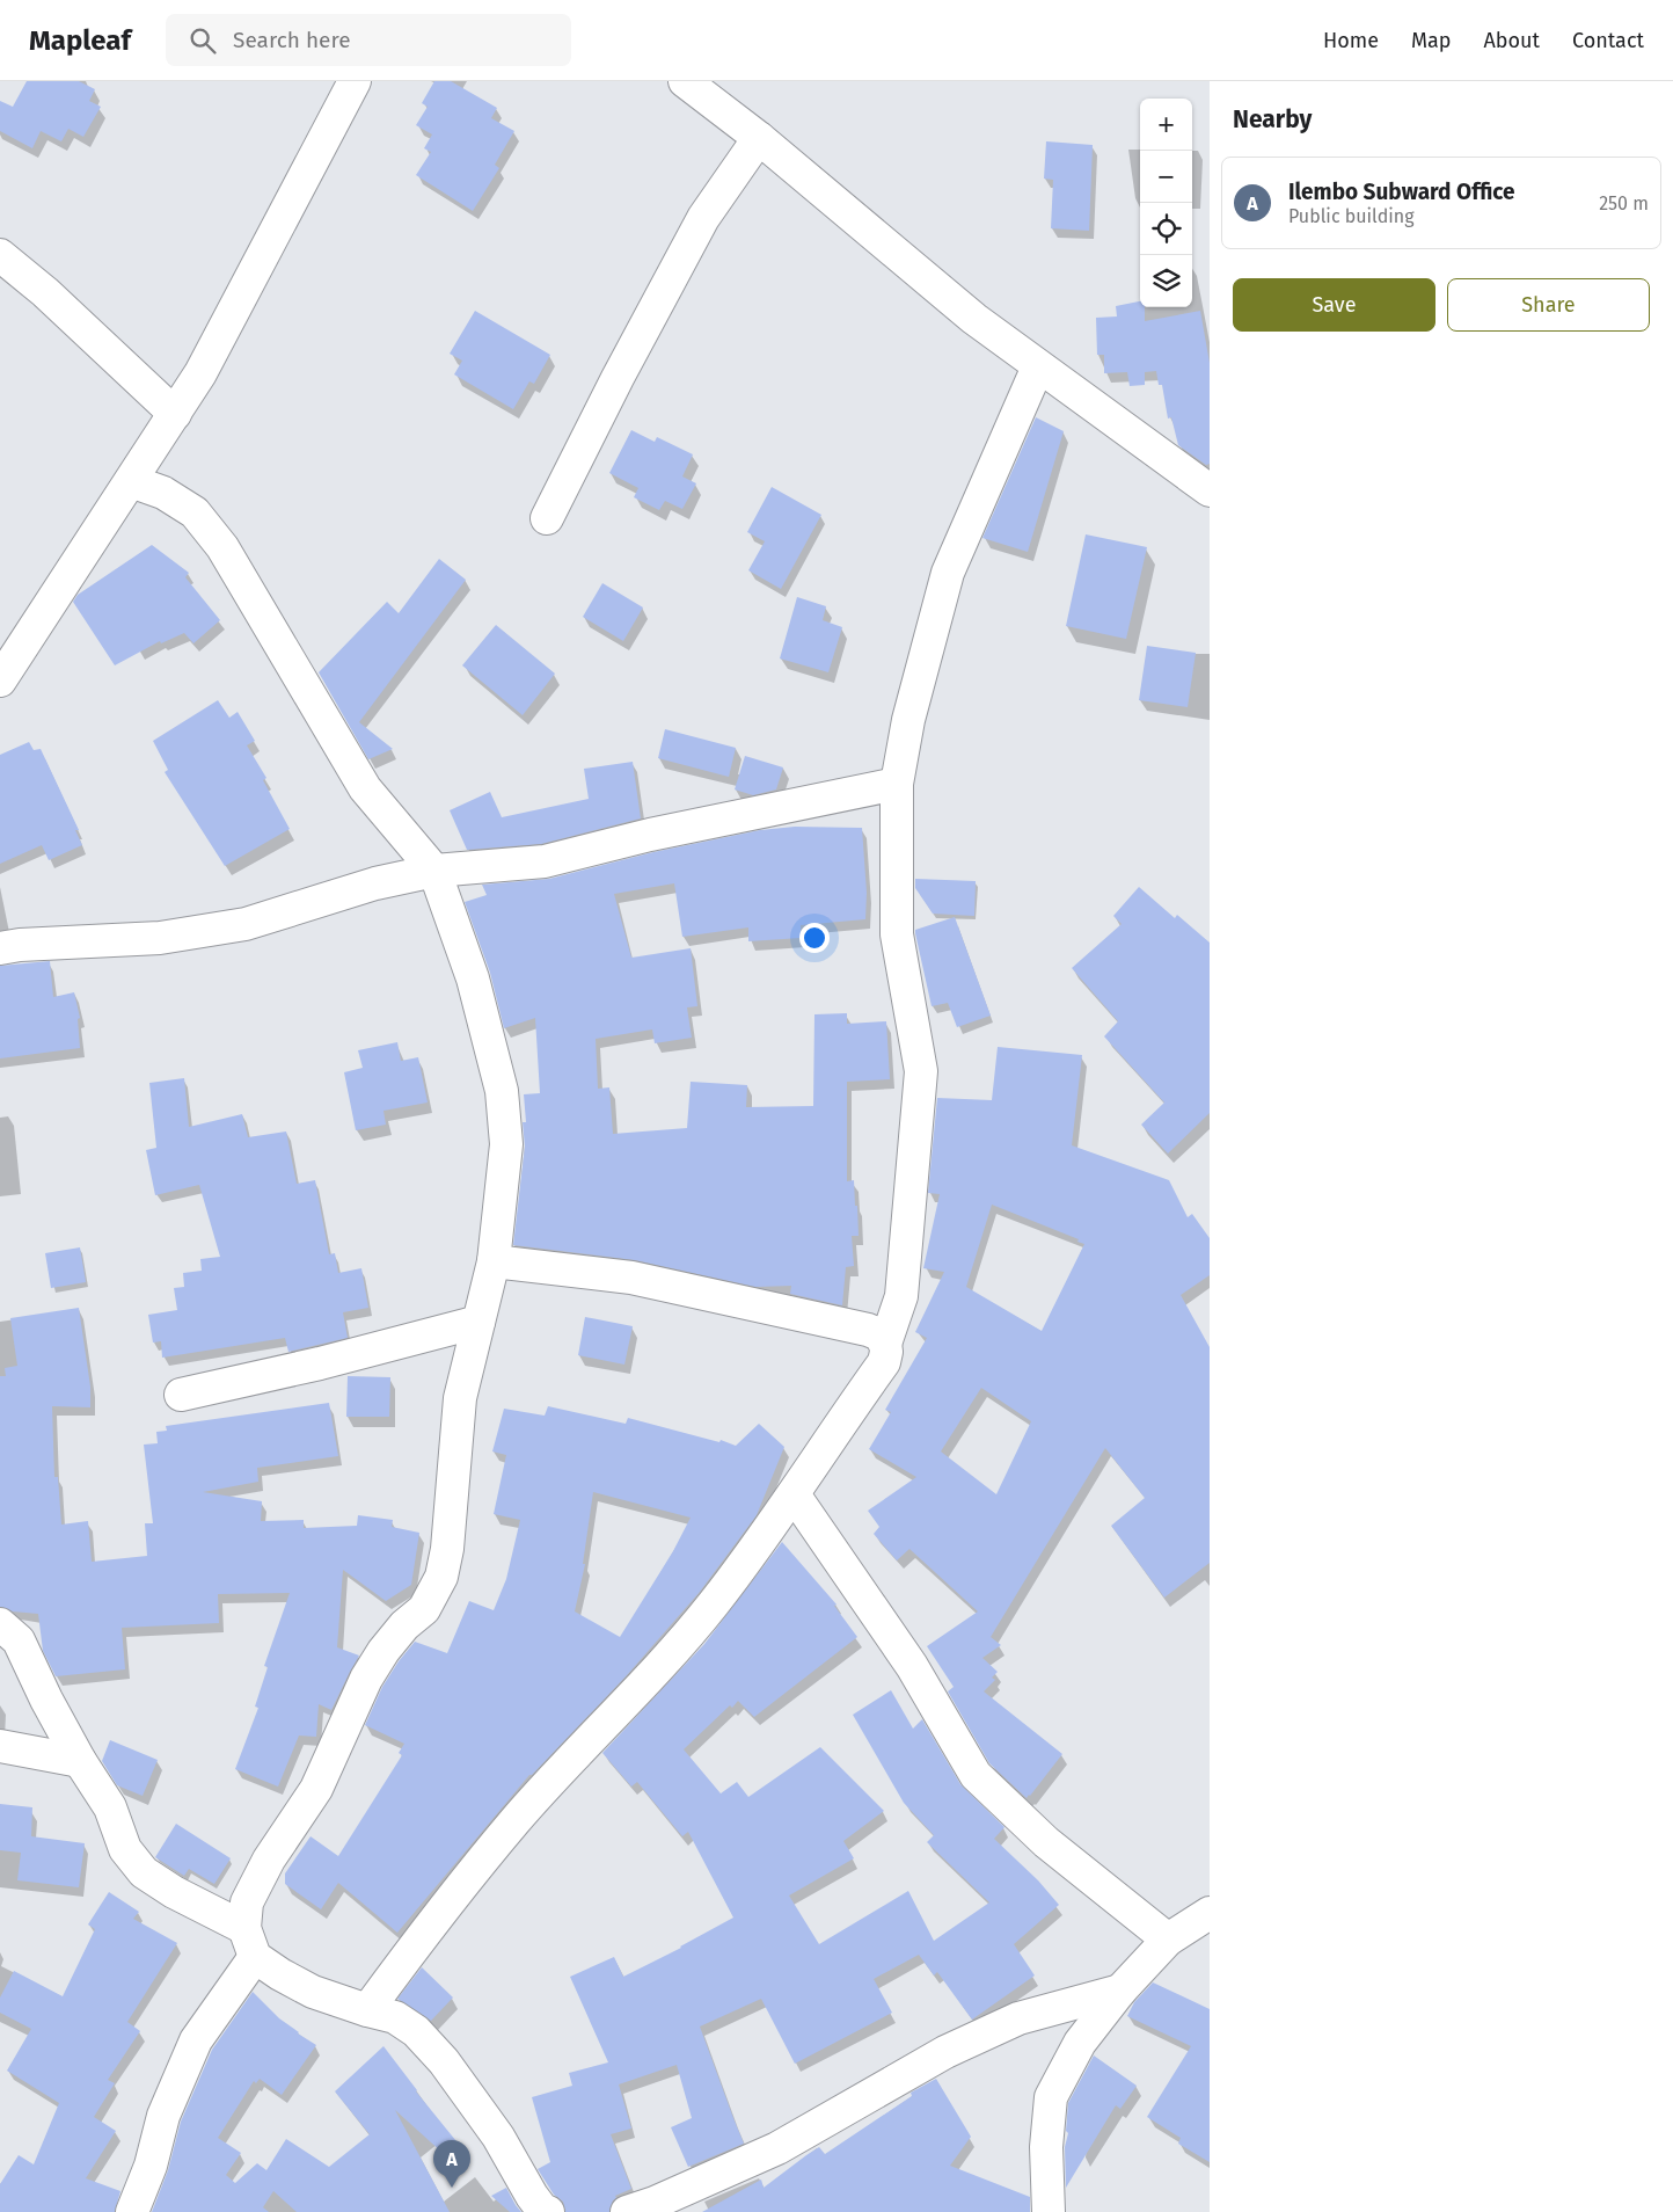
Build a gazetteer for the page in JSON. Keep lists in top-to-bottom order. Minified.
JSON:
{"page":{"header":"Mapleaf","search":"Search here","nav":["Home","Map","About","Contact"],"heading":"Nearby","map_buttons":["+","−"],"list":[{"mark":"A","name":"Ilembo Subward Office","note":"Public building","value":"250 m"}],"buttons":["Save","Share"],"pins":"A"}}
